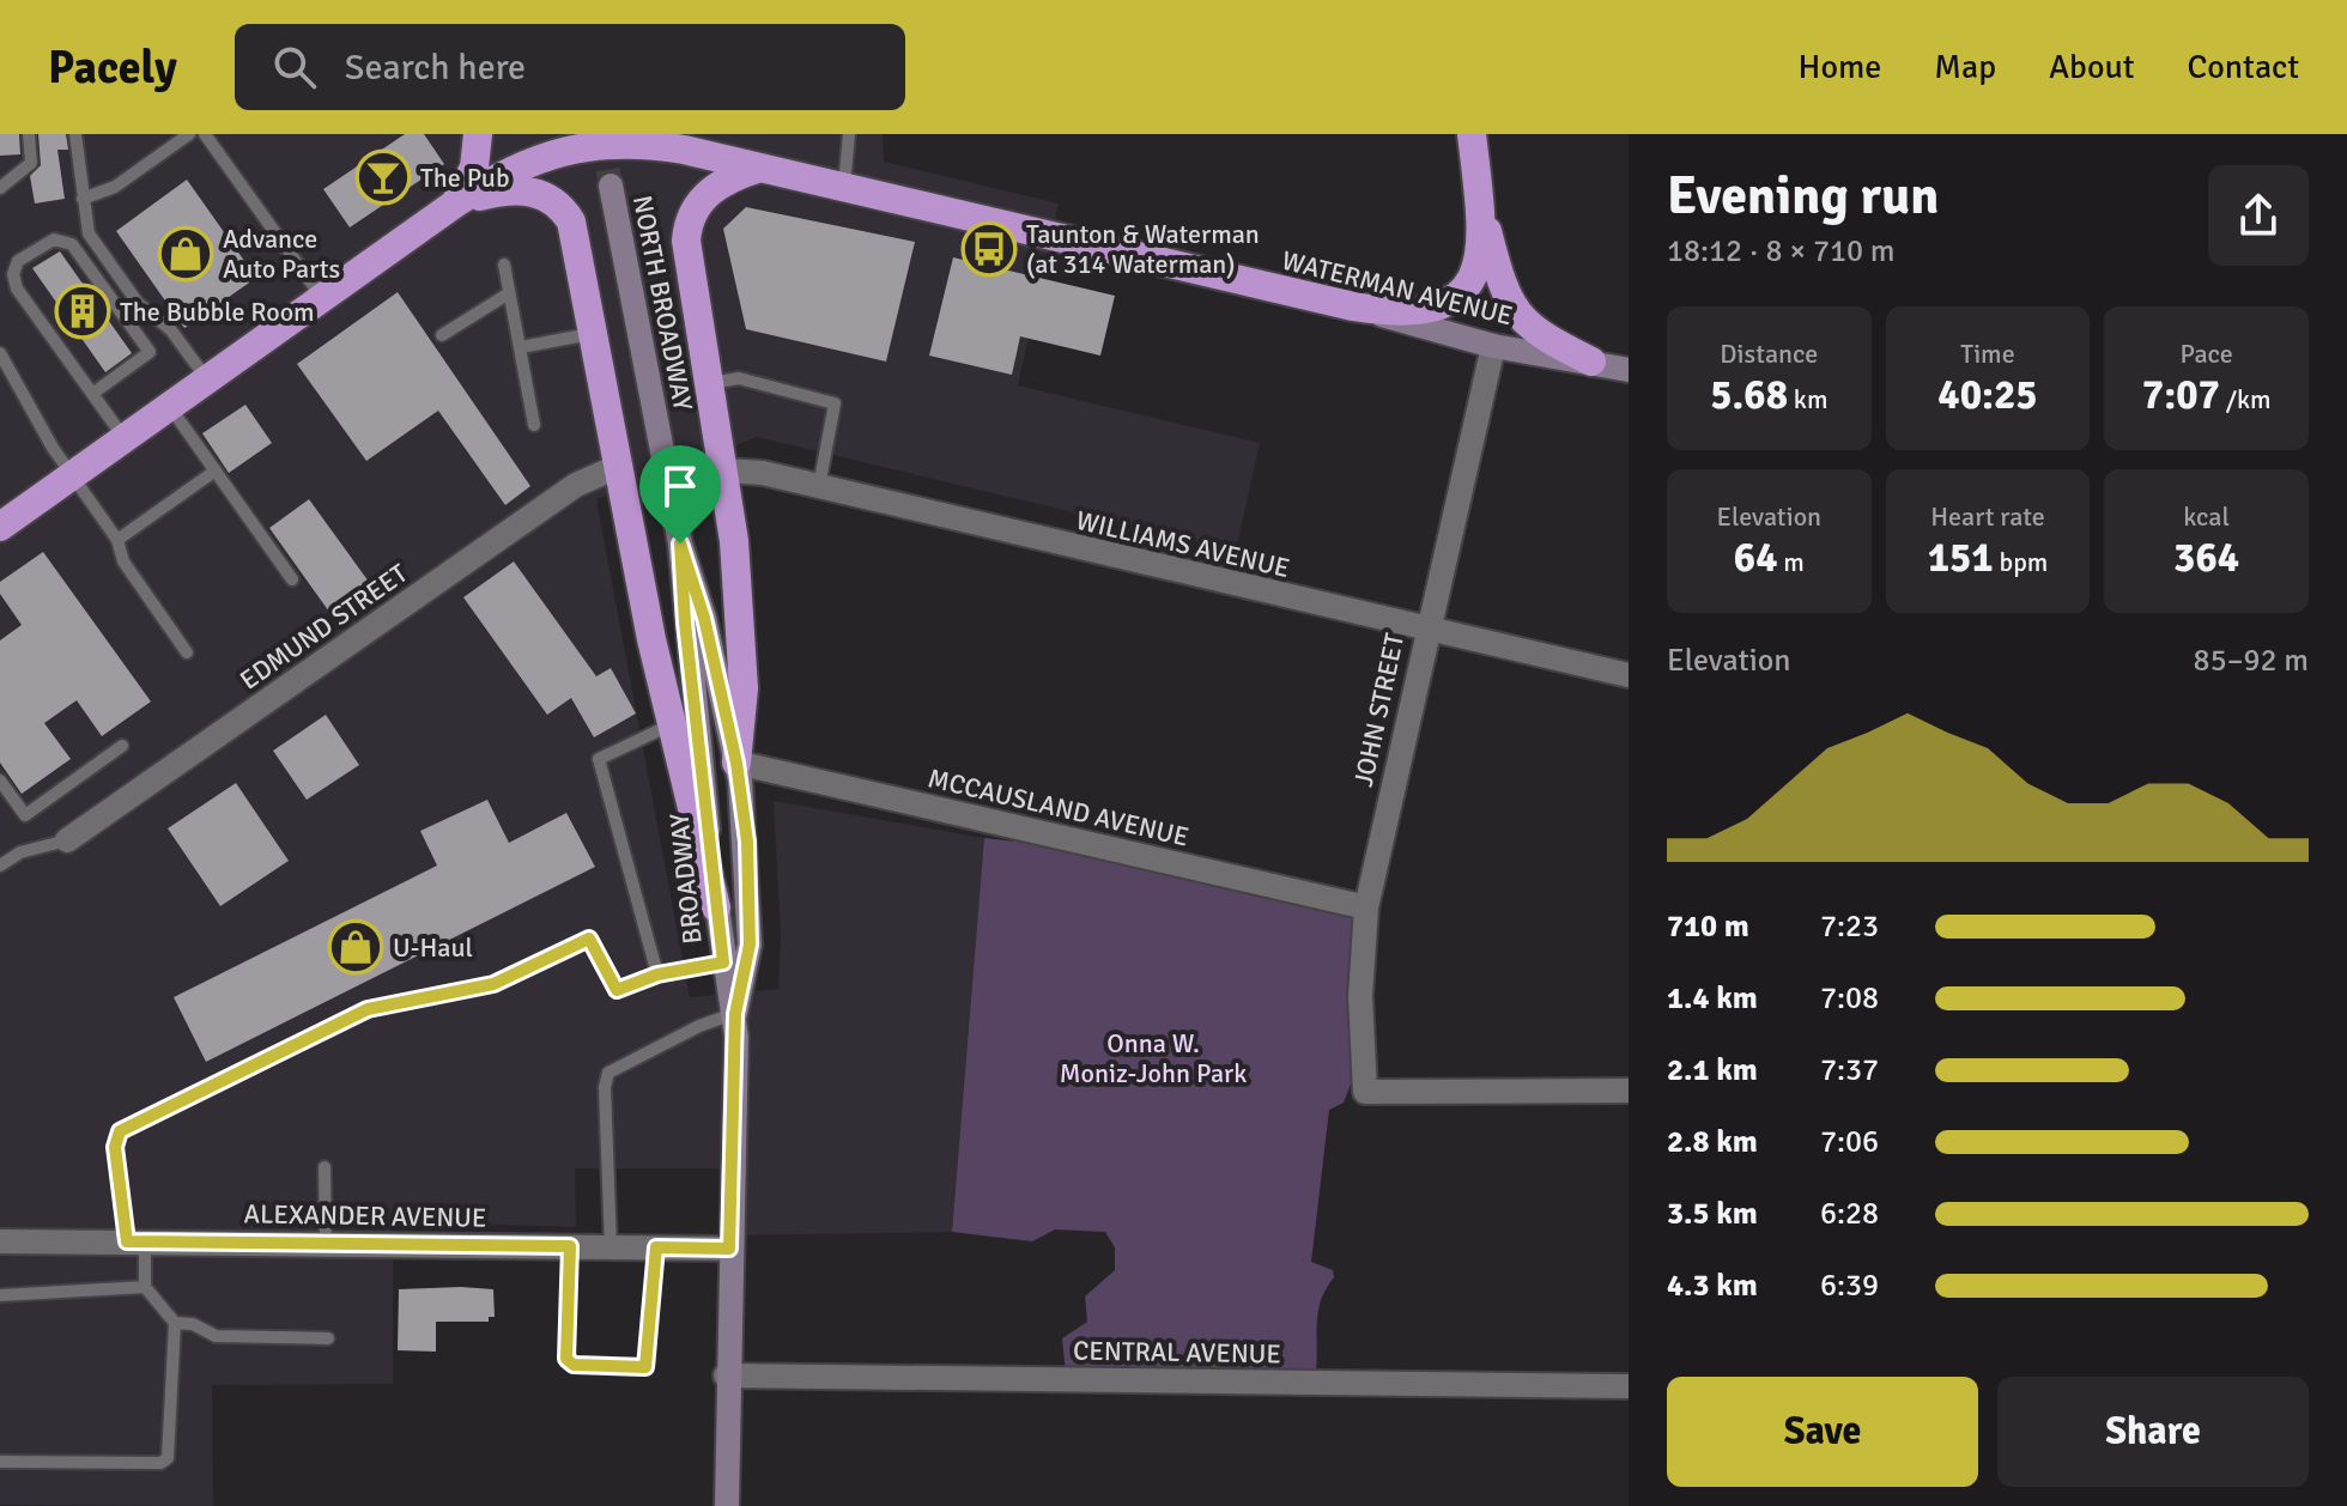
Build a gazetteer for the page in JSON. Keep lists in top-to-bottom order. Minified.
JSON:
{"streets":{"highway":["WATERMAN AVENUE"],"main road":["NORTH BROADWAY","BROADWAY"],"street":["WILLIAMS AVENUE","EDMUND STREET","JOHN STREET","MCCAUSLAND AVENUE","ALEXANDER AVENUE","CENTRAL AVENUE"]},"crossings":[["WATERMAN AVENUE","JOHN STREET"],["NORTH BROADWAY","BROADWAY"],["WILLIAMS AVENUE","JOHN STREET"],["JOHN STREET","MCCAUSLAND AVENUE"]],"parks":["Onna W. Moniz-John Park"],"places":{"bar":["The Pub"],"bus stop":["Taunton & Waterman (at 314 Waterman)"],"shop":["Advance Auto Parts","U-Haul"],"building":["The Bubble Room"]},"page":{"header":"Pacely","search":"Search here","nav":["Home","Map","About","Contact"],"heading":["Evening run","18:12 · 8 × 710 m"],"stats":[["Distance","5.68 km"],["Time","40:25"],["Pace","7:07 /km"],["Elevation","64 m"],["Heart rate","151 bpm"],["kcal","364"]],"chart":["Elevation","85–92 m"],"list":[{"name":"710 m","note":"7:23"},{"name":"1.4 km","note":"7:08"},{"name":"2.1 km","note":"7:37"},{"name":"2.8 km","note":"7:06"},{"name":"3.5 km","note":"6:28"},{"name":"4.3 km","note":"6:39"}],"buttons":["Save","Share"]}}
